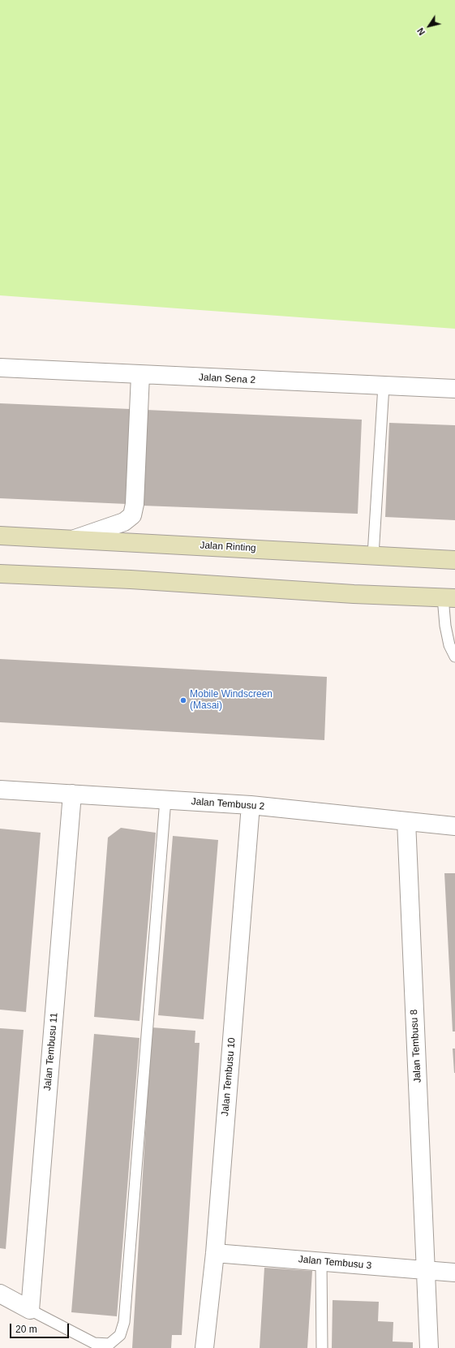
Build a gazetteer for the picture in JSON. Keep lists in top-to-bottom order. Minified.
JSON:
{"streets":{"main road":["Jalan Rinting"],"street":["Jalan Sena 2","Jalan Tembusu 2","Jalan Tembusu 8","Jalan Tembusu 11","Jalan Tembusu 10","Jalan Tembusu 3"]},"crossings":[["Jalan Tembusu 2","Jalan Tembusu 8"],["Jalan Tembusu 2","Jalan Tembusu 11"],["Jalan Tembusu 2","Jalan Tembusu 10"],["Jalan Tembusu 8","Jalan Tembusu 3"],["Jalan Tembusu 10","Jalan Tembusu 3"]],"places":["Mobile Windscreen (Masai)"],"scale_bar":"20 m","north":"bottom left"}
